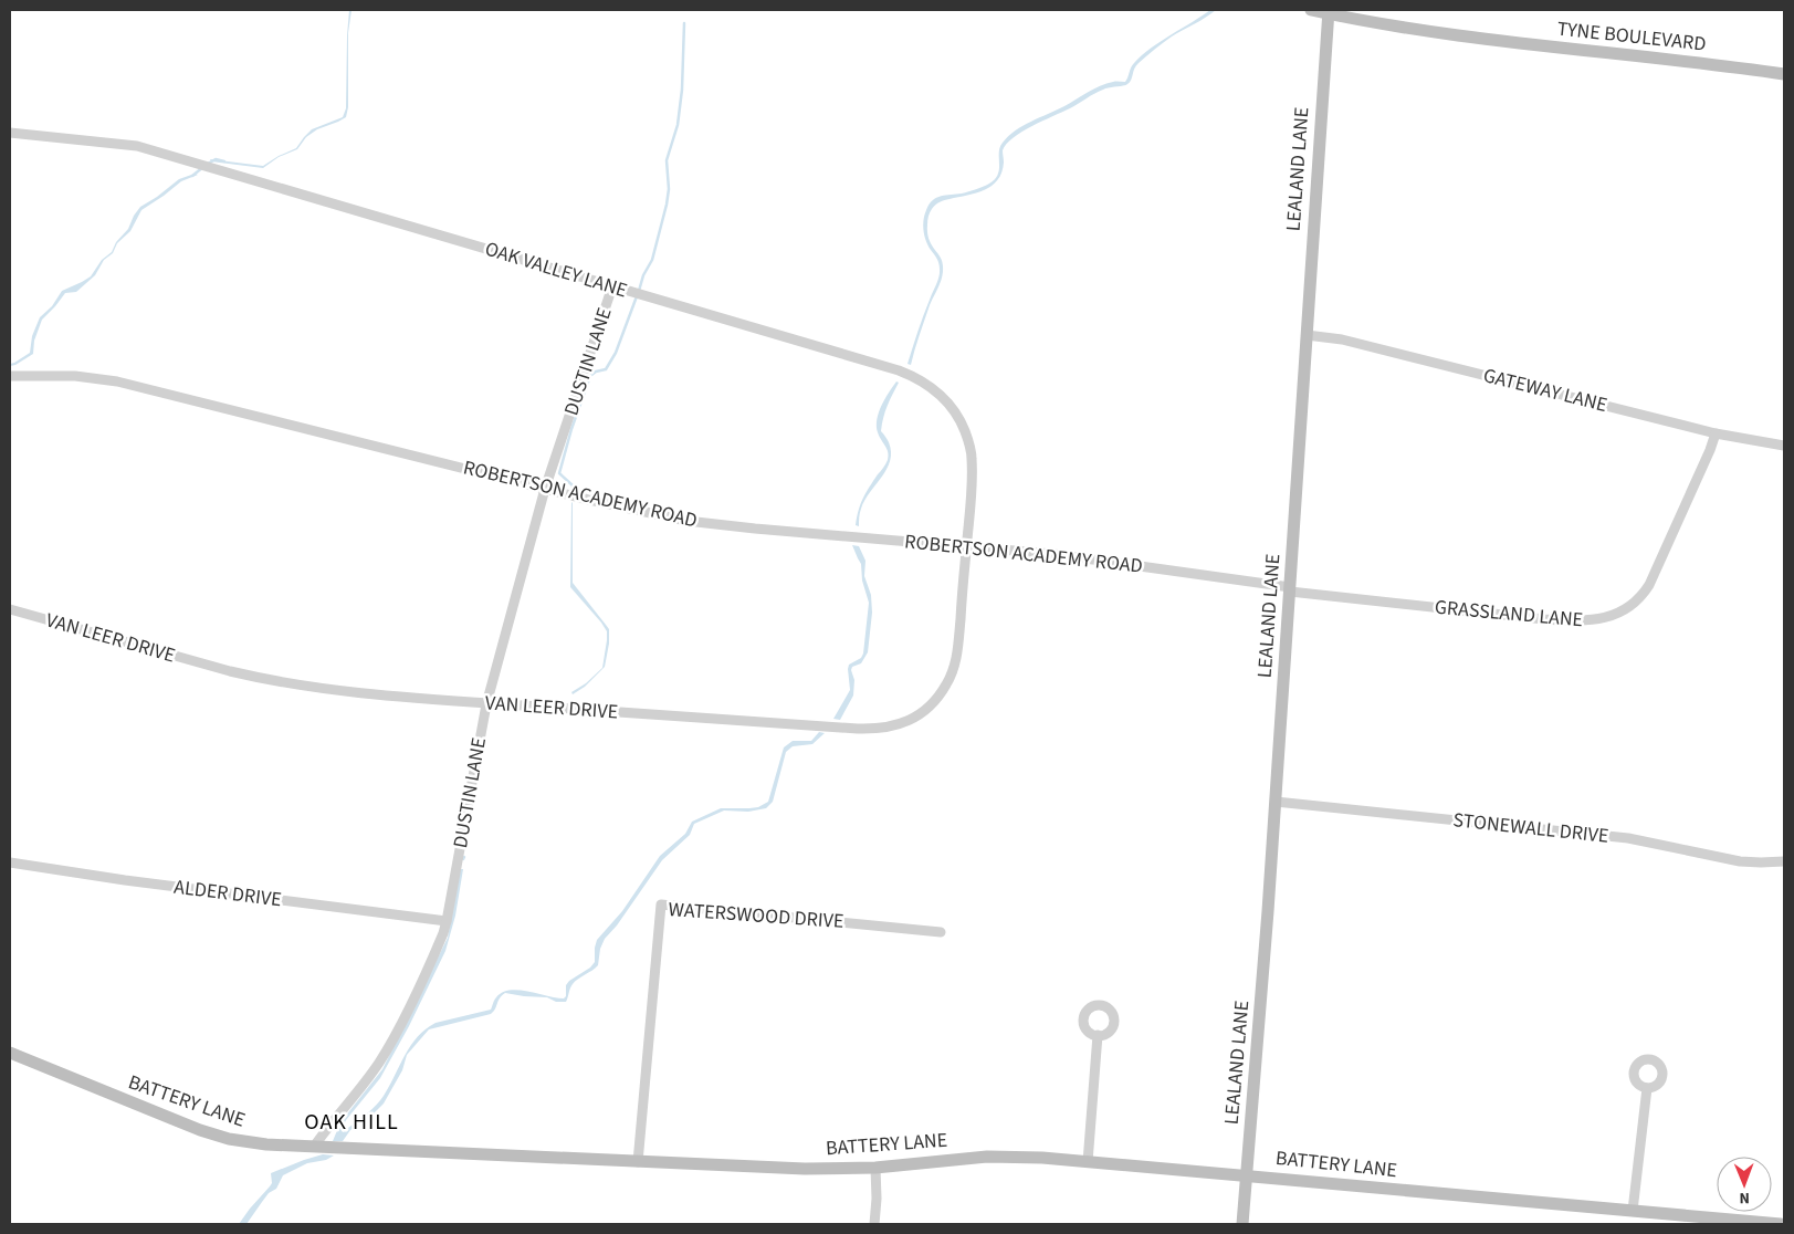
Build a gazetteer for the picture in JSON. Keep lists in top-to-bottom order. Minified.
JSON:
{"streets":{"main road":["TYNE BOULEVARD","LEALAND LANE","BATTERY LANE"],"street":["OAK VALLEY LANE","DUSTIN LANE","GATEWAY LANE","ROBERTSON ACADEMY ROAD","GRASSLAND LANE","VAN LEER DRIVE","STONEWALL DRIVE","ALDER DRIVE","WATERSWOOD DRIVE"]},"crossings":[["TYNE BOULEVARD","LEALAND LANE"],["LEALAND LANE","GATEWAY LANE"],["LEALAND LANE","ROBERTSON ACADEMY ROAD"],["LEALAND LANE","GRASSLAND LANE"],["LEALAND LANE","STONEWALL DRIVE"],["LEALAND LANE","BATTERY LANE"],["OAK VALLEY LANE","DUSTIN LANE"],["OAK VALLEY LANE","ROBERTSON ACADEMY ROAD"],["OAK VALLEY LANE","VAN LEER DRIVE"],["DUSTIN LANE","ROBERTSON ACADEMY ROAD"],["DUSTIN LANE","VAN LEER DRIVE"],["DUSTIN LANE","ALDER DRIVE"],["DUSTIN LANE","BATTERY LANE"],["GATEWAY LANE","GRASSLAND LANE"],["ROBERTSON ACADEMY ROAD","GRASSLAND LANE"],["ROBERTSON ACADEMY ROAD","VAN LEER DRIVE"],["WATERSWOOD DRIVE","BATTERY LANE"]],"districts":["OAK HILL"],"north":"bottom"}
